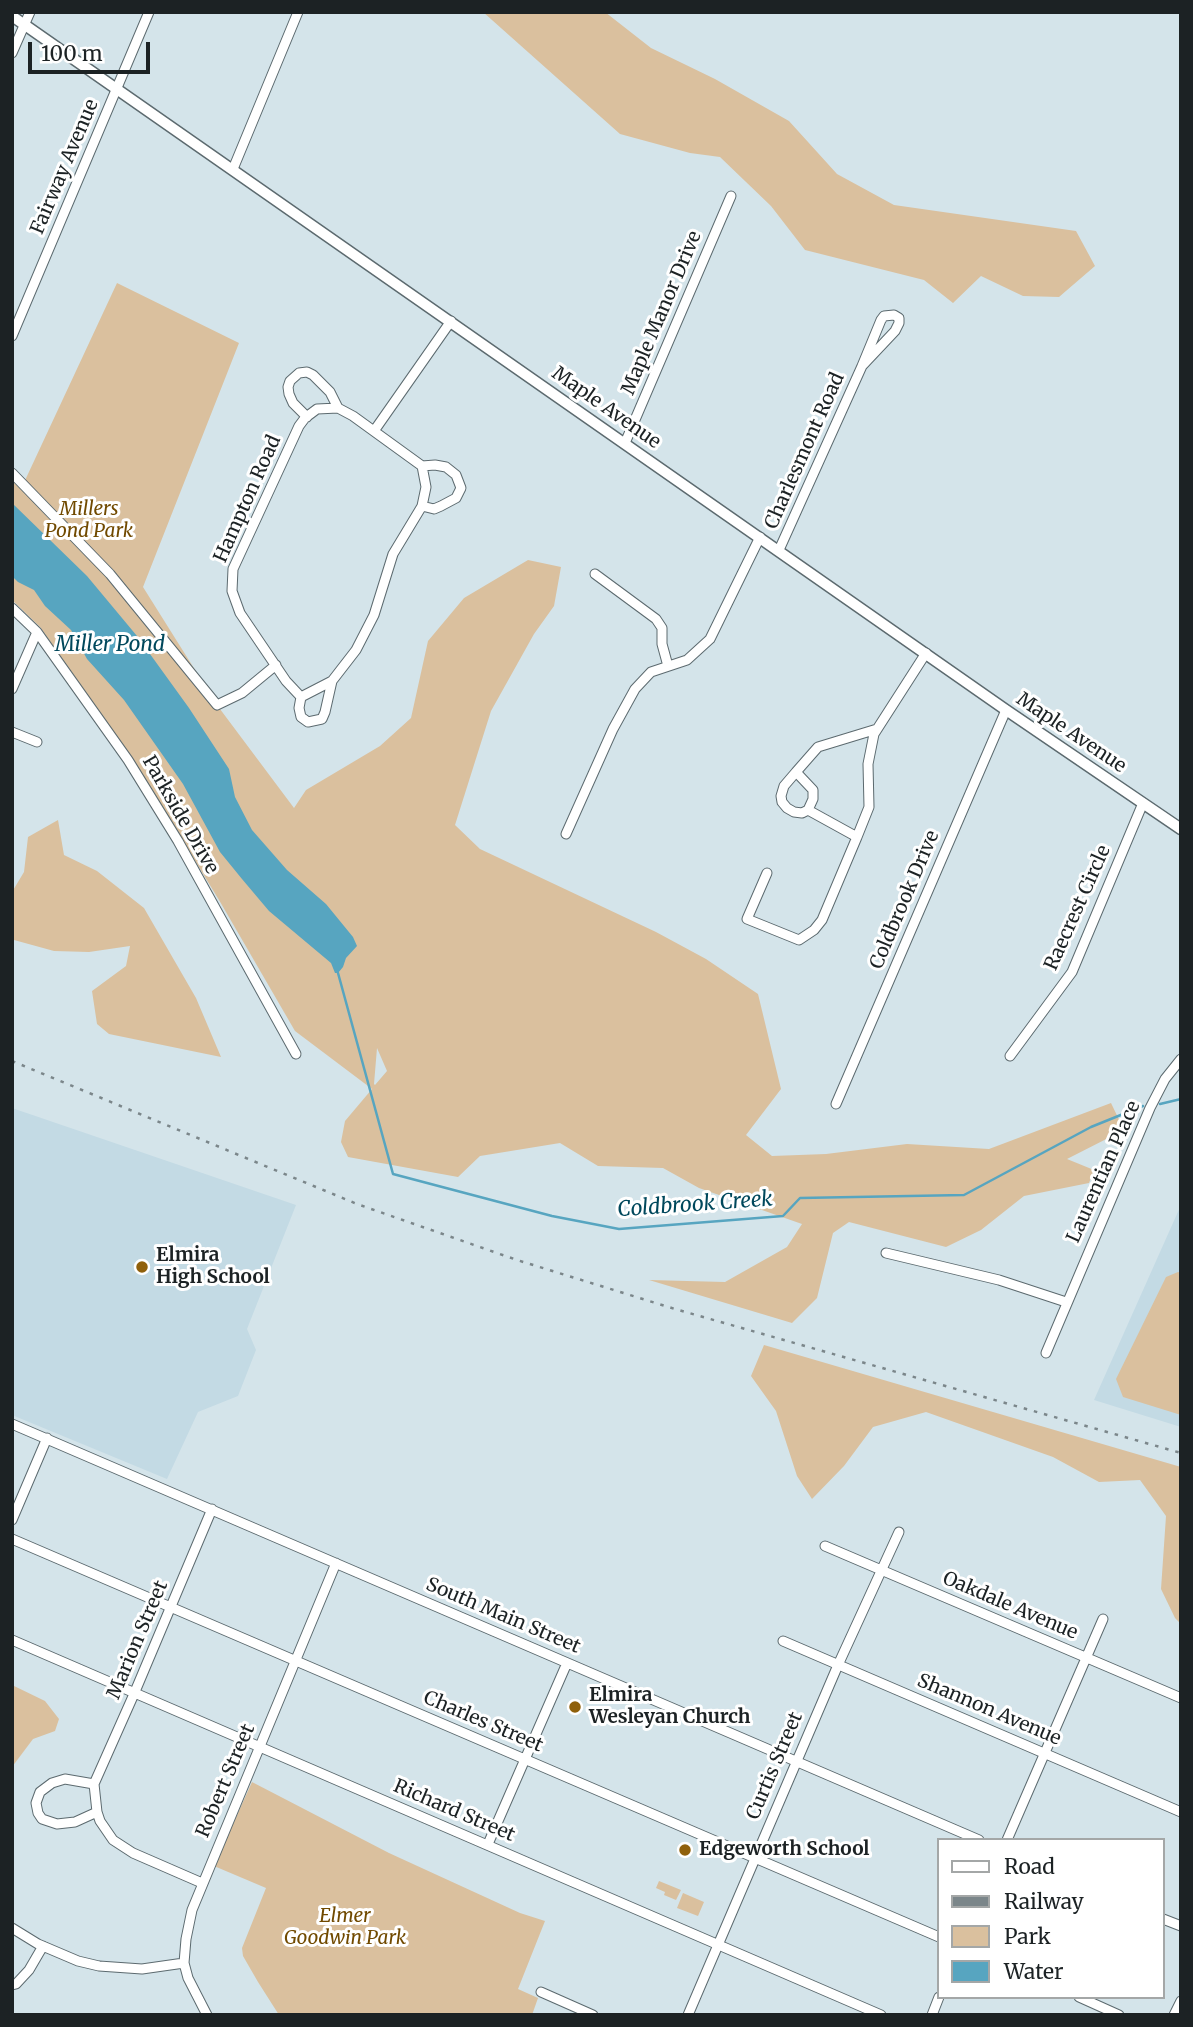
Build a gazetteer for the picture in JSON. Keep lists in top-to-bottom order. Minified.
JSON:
{"streets":{"main road":["Maple Avenue"],"street":["Fairway Avenue","Maple Manor Drive","Charlesmont Road","Hampton Road","Parkside Drive","Coldbrook Drive","Raecrest Circle","Laurentian Place","Oakdale Avenue","South Main Street","Marion Street","Shannon Avenue","Charles Street","Curtis Street","Robert Street","Richard Street"]},"crossings":[["Fairway Avenue","Maple Avenue"],["Maple Manor Drive","Maple Avenue"],["Maple Avenue","Charlesmont Road"],["Maple Avenue","Coldbrook Drive"],["Maple Avenue","Raecrest Circle"],["Oakdale Avenue","Curtis Street"],["South Main Street","Marion Street"],["South Main Street","Curtis Street"],["South Main Street","Robert Street"],["Marion Street","Charles Street"],["Marion Street","Richard Street"],["Shannon Avenue","Curtis Street"],["Charles Street","Curtis Street"],["Charles Street","Robert Street"],["Curtis Street","Richard Street"],["Robert Street","Richard Street"]],"water":["Miller Pond","Coldbrook Creek"],"parks":["Millers Pond Park","Elmer Goodwin Park"],"places":["Elmira High School","Elmira Wesleyan Church","Edgeworth School"],"legend":["Road","Railway","Park","Water"],"scale_bar":"100 m"}
